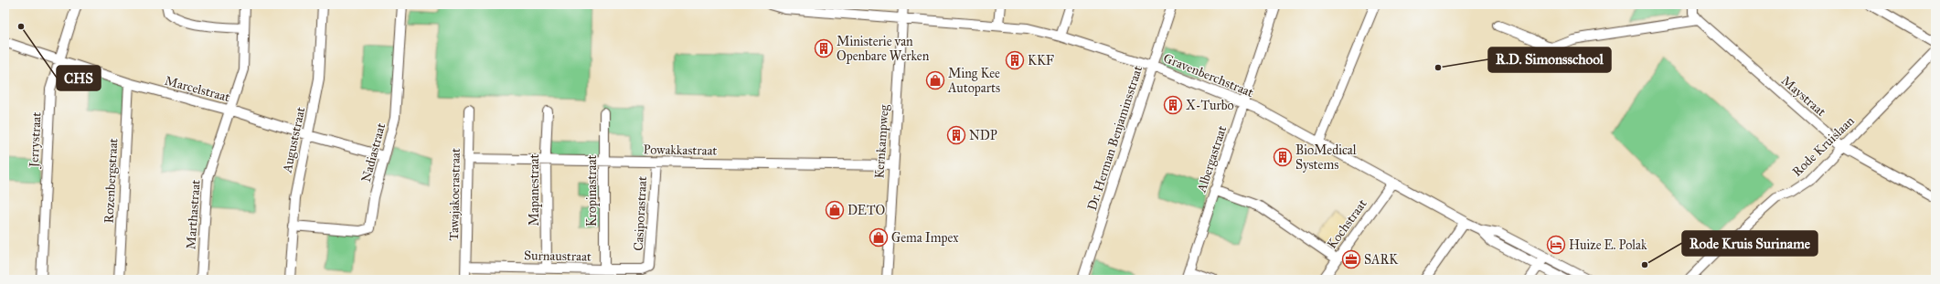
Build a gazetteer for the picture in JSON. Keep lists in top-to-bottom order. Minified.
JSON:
{"streets":{"street":["Gravenberchstraat","Marcelstraat","Maystraat","Dr. Herman Benjaminsstraat","Jerrystraat","Auguststraat","Kernkampweg","Rode Kruislaan","Powakkastraat","Nadiastraat","Albergastraat","Rozenbergstraat","Mapanestraat","Kropinastraat","Tawajakoerastraat","Casiporastraat","Marthastraat","Kochstraat","Surnaustraat"]},"crossings":[["Gravenberchstraat","Dr. Herman Benjaminsstraat"],["Gravenberchstraat","Kernkampweg"],["Gravenberchstraat","Albergastraat"],["Gravenberchstraat","Kochstraat"],["Marcelstraat","Jerrystraat"],["Marcelstraat","Auguststraat"],["Marcelstraat","Nadiastraat"],["Marcelstraat","Rozenbergstraat"],["Marcelstraat","Marthastraat"],["Maystraat","Rode Kruislaan"],["Auguststraat","Nadiastraat"],["Kernkampweg","Powakkastraat"],["Powakkastraat","Mapanestraat"],["Powakkastraat","Kropinastraat"],["Powakkastraat","Tawajakoerastraat"],["Powakkastraat","Casiporastraat"],["Mapanestraat","Surnaustraat"],["Kropinastraat","Surnaustraat"],["Tawajakoerastraat","Surnaustraat"],["Casiporastraat","Surnaustraat"]],"places":{"other":["CHS","R.D. Simonsschool","Rode Kruis Suriname"],"building":["Ministerie van Openbare Werken","KKF","X-Turbo","NDP","BioMedical Systems"],"shop":["Ming Kee Autoparts","DETO","Gema Impex"],"hotel":["Huize E. Polak"],"office":["SARK"]}}
